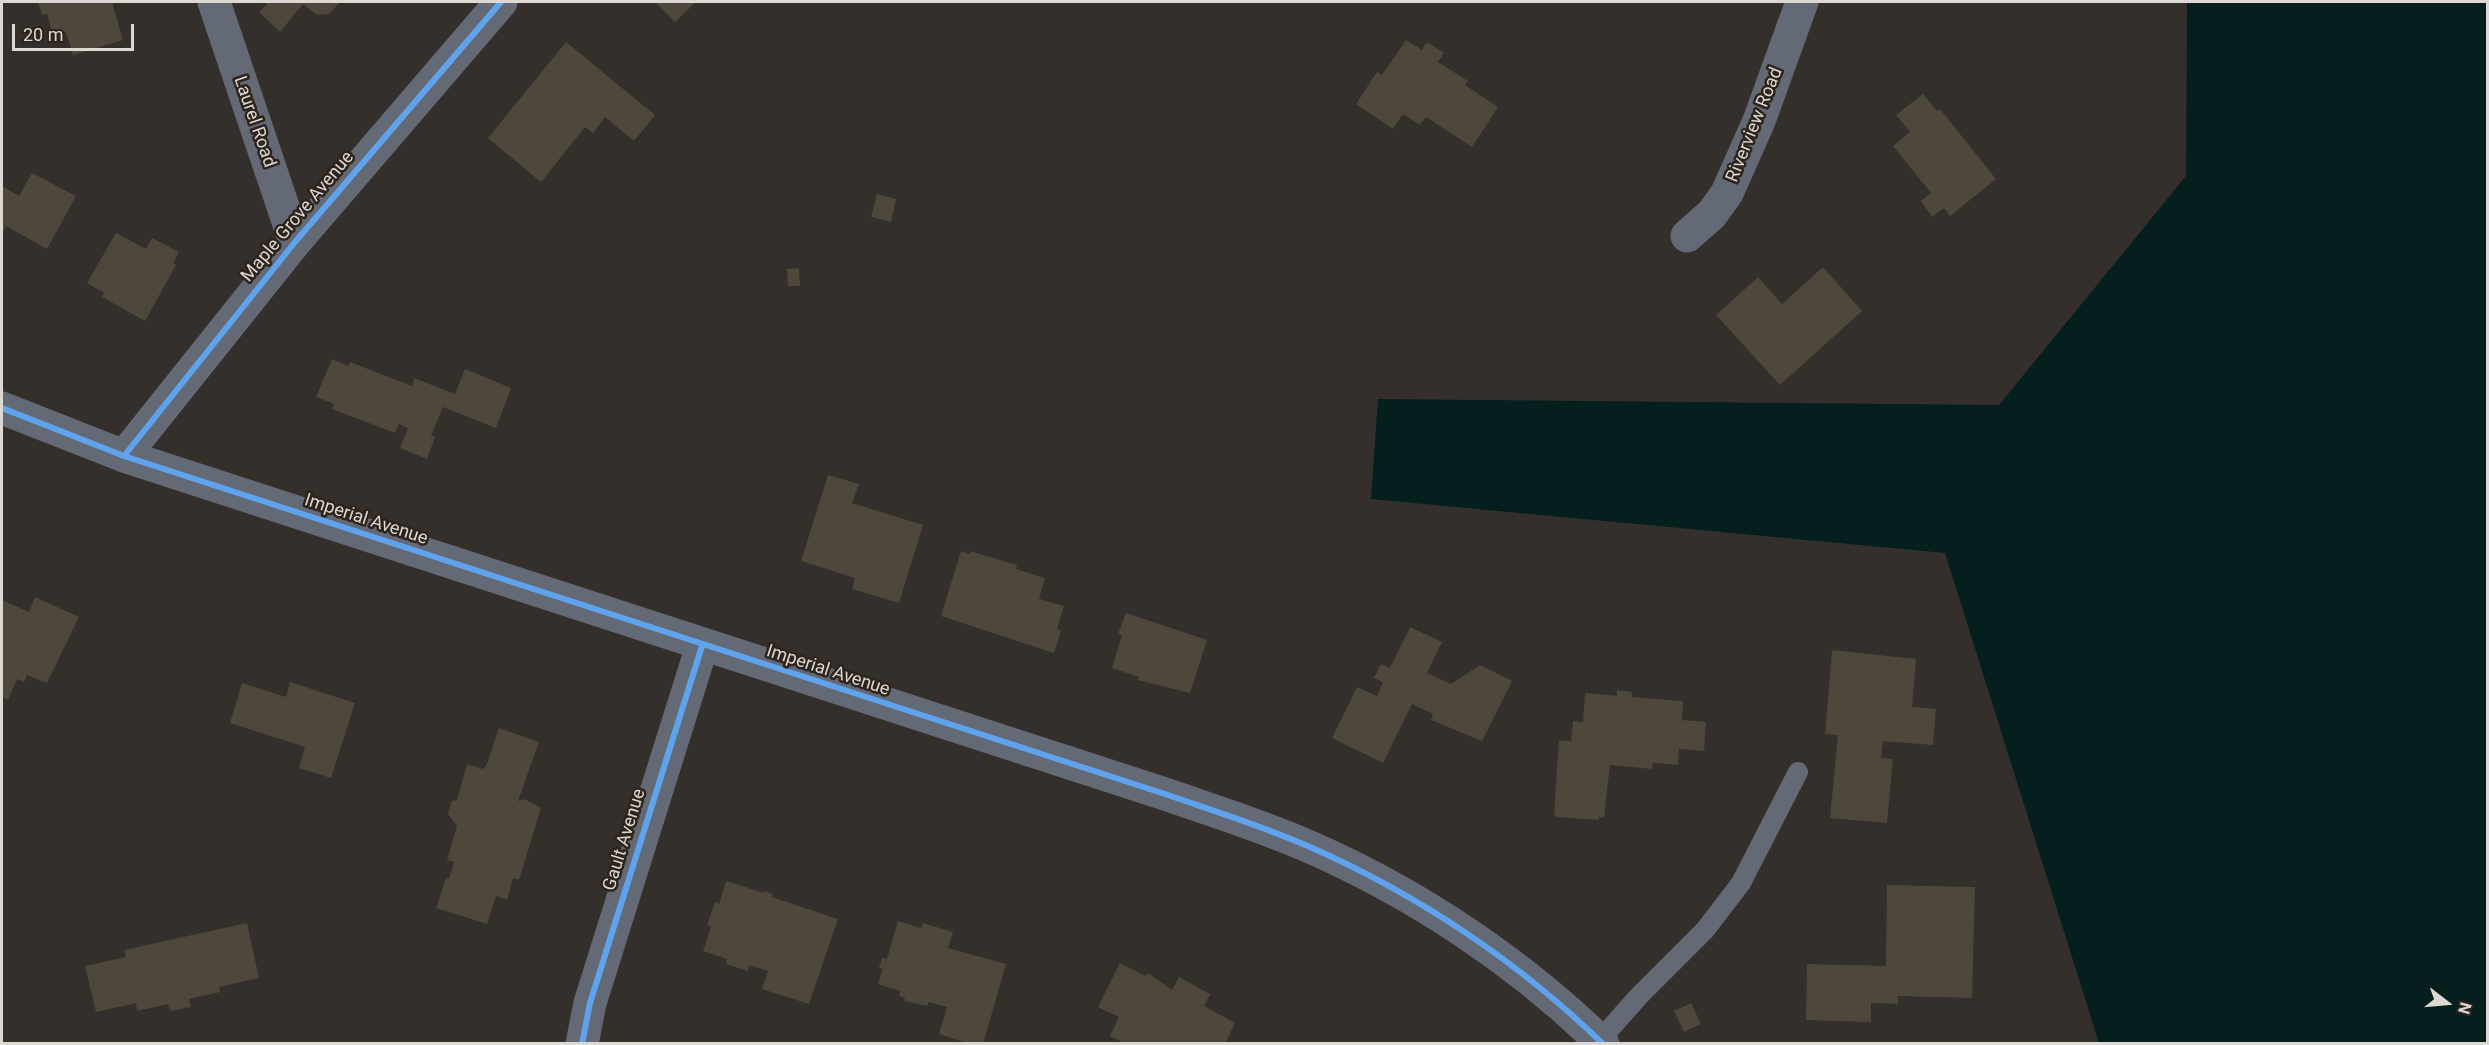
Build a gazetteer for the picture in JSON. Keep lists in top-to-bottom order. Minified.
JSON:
{"streets":{"street":["Laurel Road","Riverview Road","Maple Grove Avenue","Imperial Avenue","Gault Avenue"]},"crossings":[["Laurel Road","Maple Grove Avenue"],["Maple Grove Avenue","Imperial Avenue"],["Imperial Avenue","Gault Avenue"]],"scale_bar":"20 m","north":"right"}
